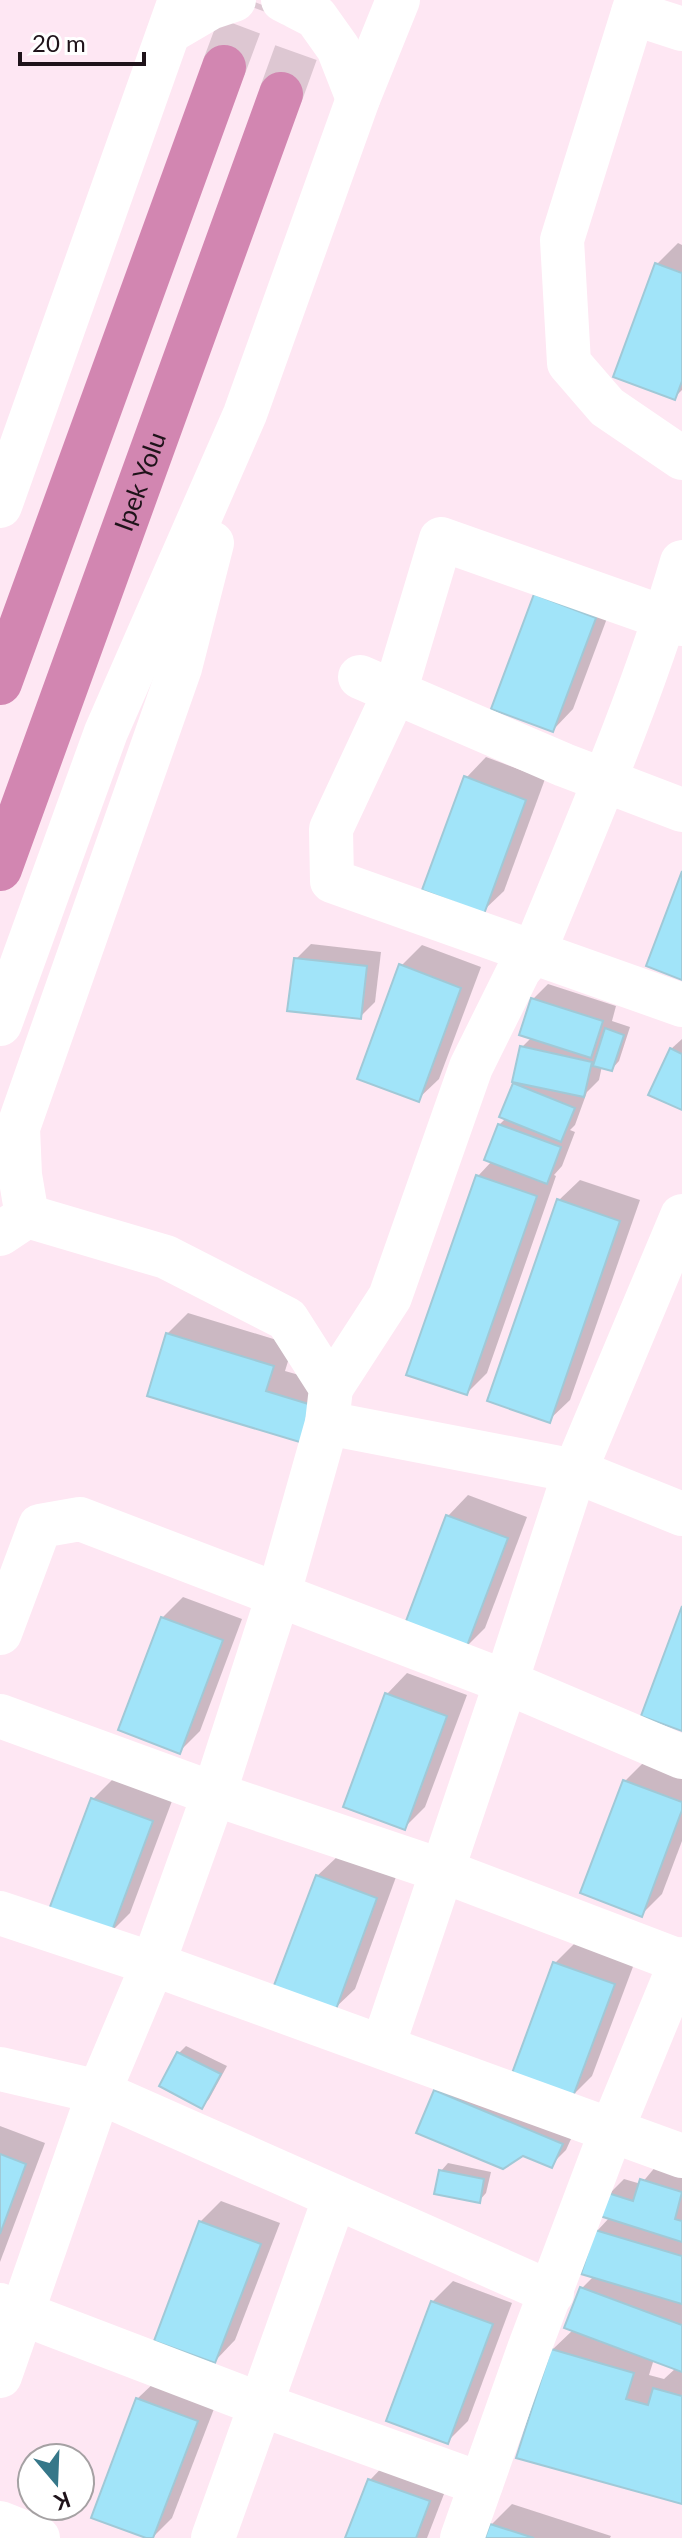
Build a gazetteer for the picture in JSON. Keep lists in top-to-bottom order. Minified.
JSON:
{"streets":{"highway":["Ipek Yolu"]},"scale_bar":"20 m","north":"bottom"}
